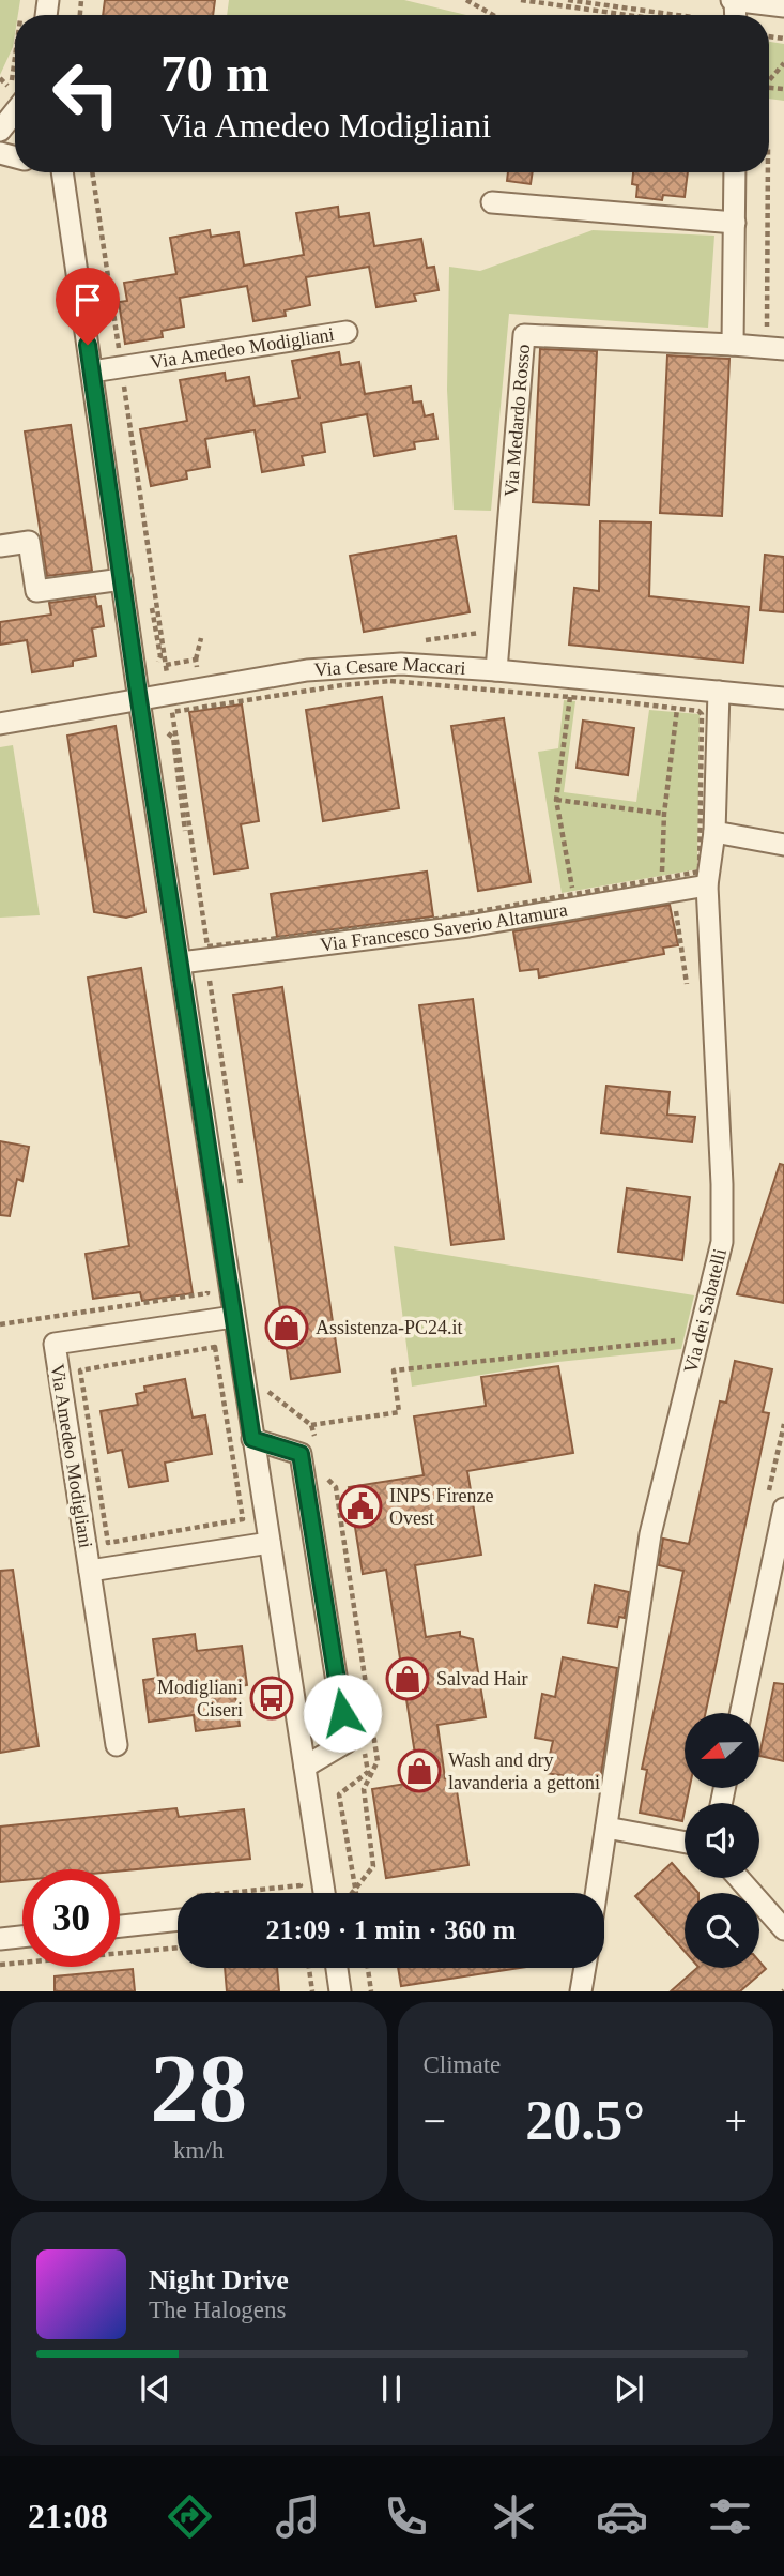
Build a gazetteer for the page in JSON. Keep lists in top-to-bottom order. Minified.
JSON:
{"streets":{"street":["Via Amedeo Modigliani","Via Medardo Rosso","Via Cesare Maccari","Via Francesco Saverio Altamura","Via dei Sabatelli"]},"crossings":[["Via Medardo Rosso","Via Cesare Maccari"],["Via Cesare Maccari","Via dei Sabatelli"],["Via Francesco Saverio Altamura","Via dei Sabatelli"]],"places":{"shop":["Assistenza-PC24.it","Salvad Hair","Wash and dry lavanderia a gettoni"],"public building":["INPS Firenze Ovest"],"bus stop":["Modigliani Ciseri"]},"north":"left","page":{"turn":["70 m","Via Amedeo Modigliani"],"limit":"30","trip":"21:09 · 1 min · 360 m","tile":[["28","km/h"],"Climate"],"heat":["−","20.5°","+"],"song":["Night Drive","The Halogens"],"tabs":"21:08"}}
